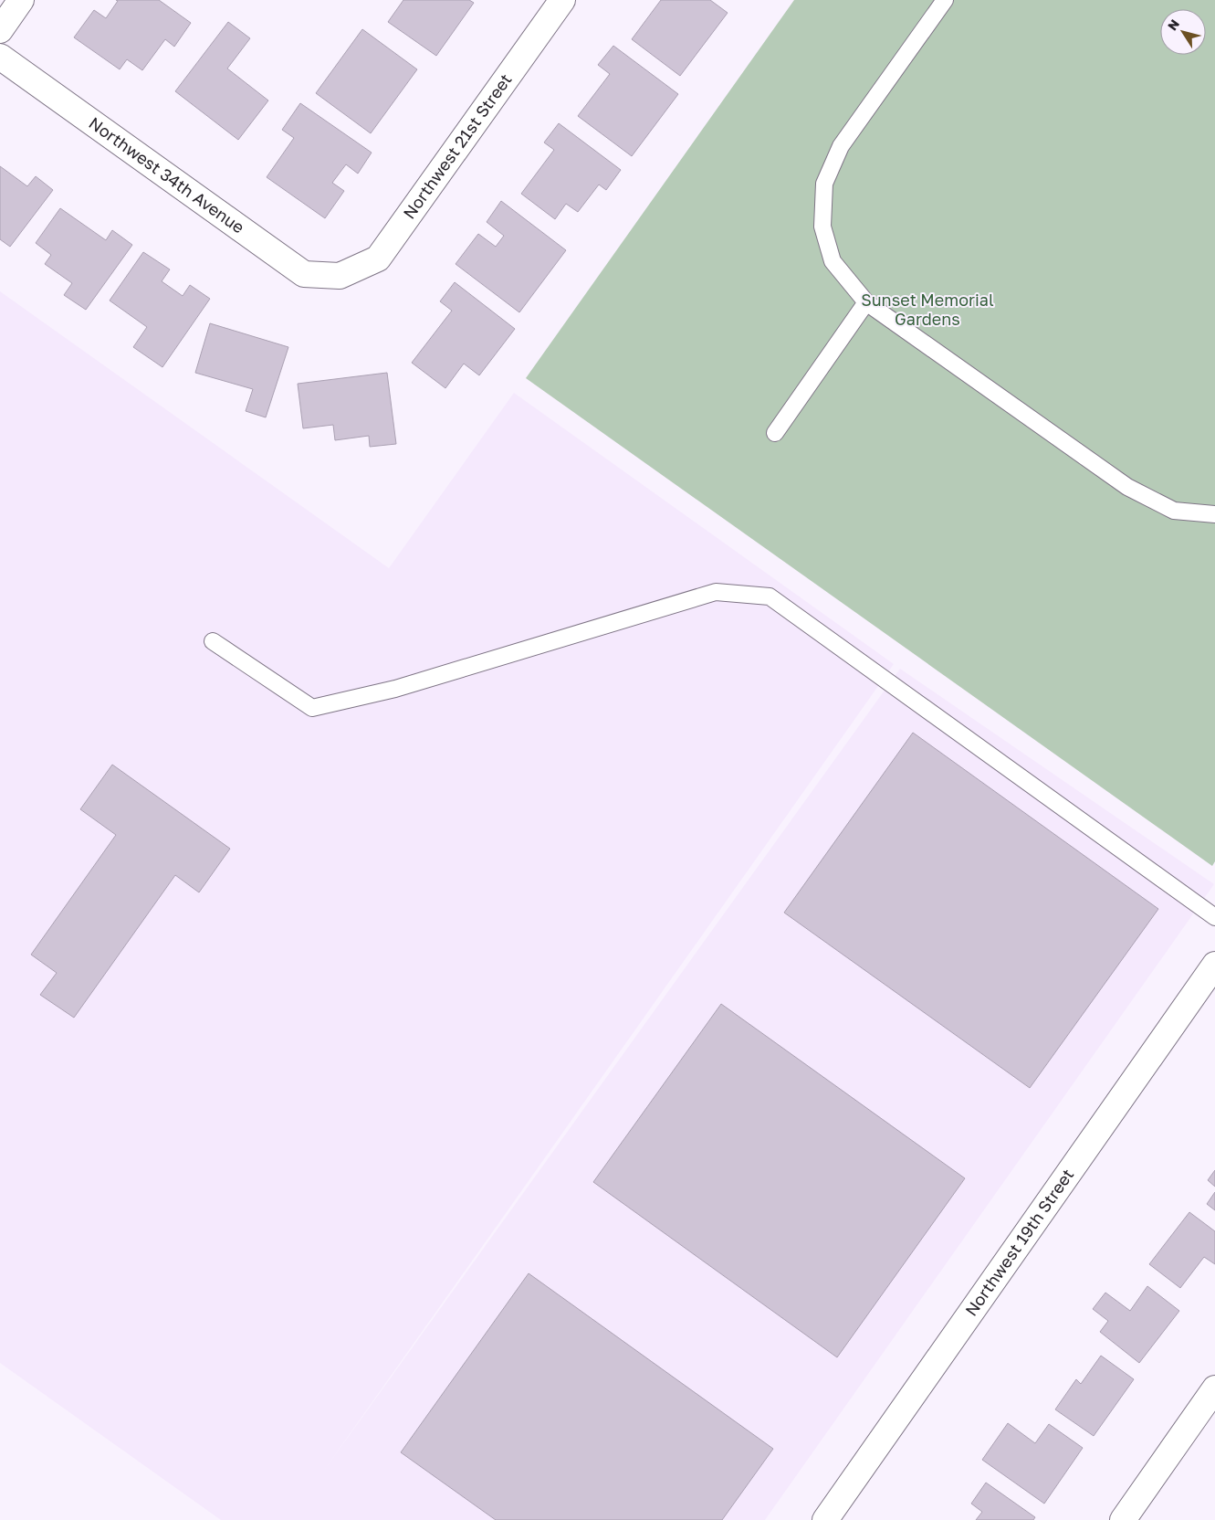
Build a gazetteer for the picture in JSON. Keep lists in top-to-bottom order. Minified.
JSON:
{"streets":{"street":["Northwest 21st Street","Northwest 34th Avenue","Northwest 19th Street"]},"crossings":[["Northwest 21st Street","Northwest 34th Avenue"]],"parks":["Sunset Memorial Gardens"],"north":"top left"}
